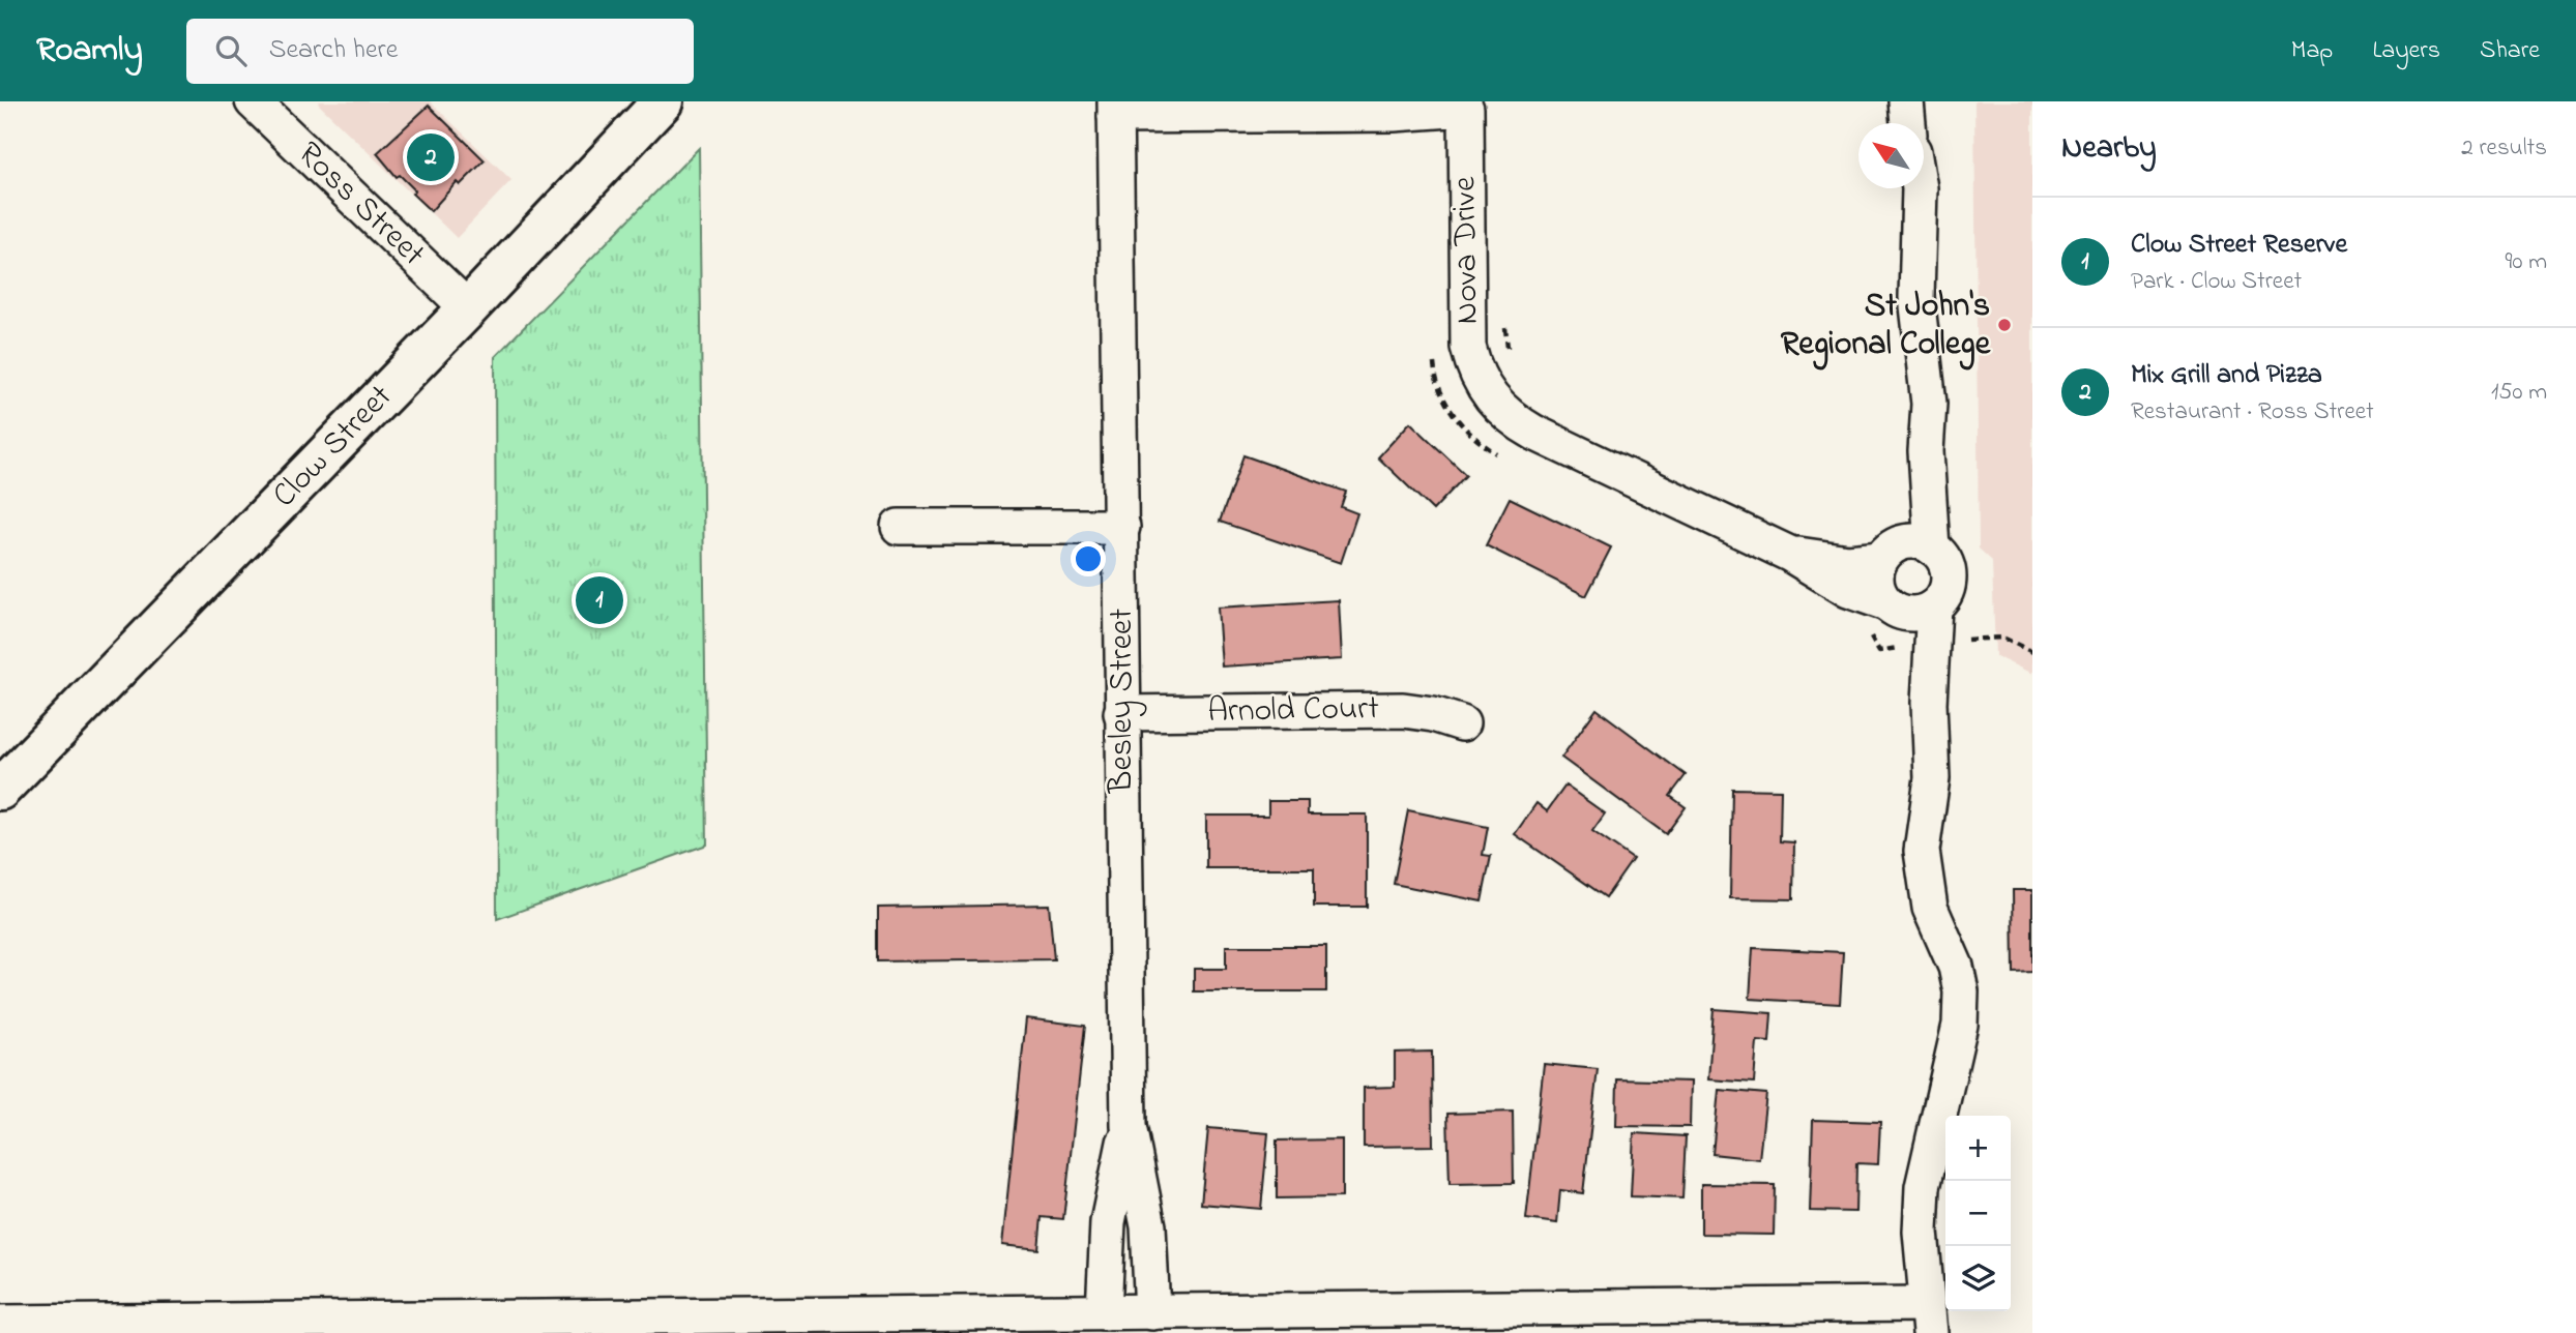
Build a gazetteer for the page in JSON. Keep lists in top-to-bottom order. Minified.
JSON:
{"streets":{"main road":["Clow Street"],"street":["Ross Street","Nova Drive","Besley Street","Arnold Court"]},"crossings":[["Ross Street","Clow Street"],["Nova Drive","Besley Street"],["Besley Street","Arnold Court"]],"places":["St John's Regional College"],"north":"top left","page":{"header":"Roamly","search":"Search here","nav":["Map","Layers","Share"],"heading":["Nearby","2 results"],"pins":["2","1"],"list":[{"mark":"1","name":"Clow Street Reserve","note":"Park · Clow Street","value":"90 m"},{"mark":"2","name":"Mix Grill and Pizza","note":"Restaurant · Ross Street","value":"150 m"}],"map_buttons":["+","−"]}}
